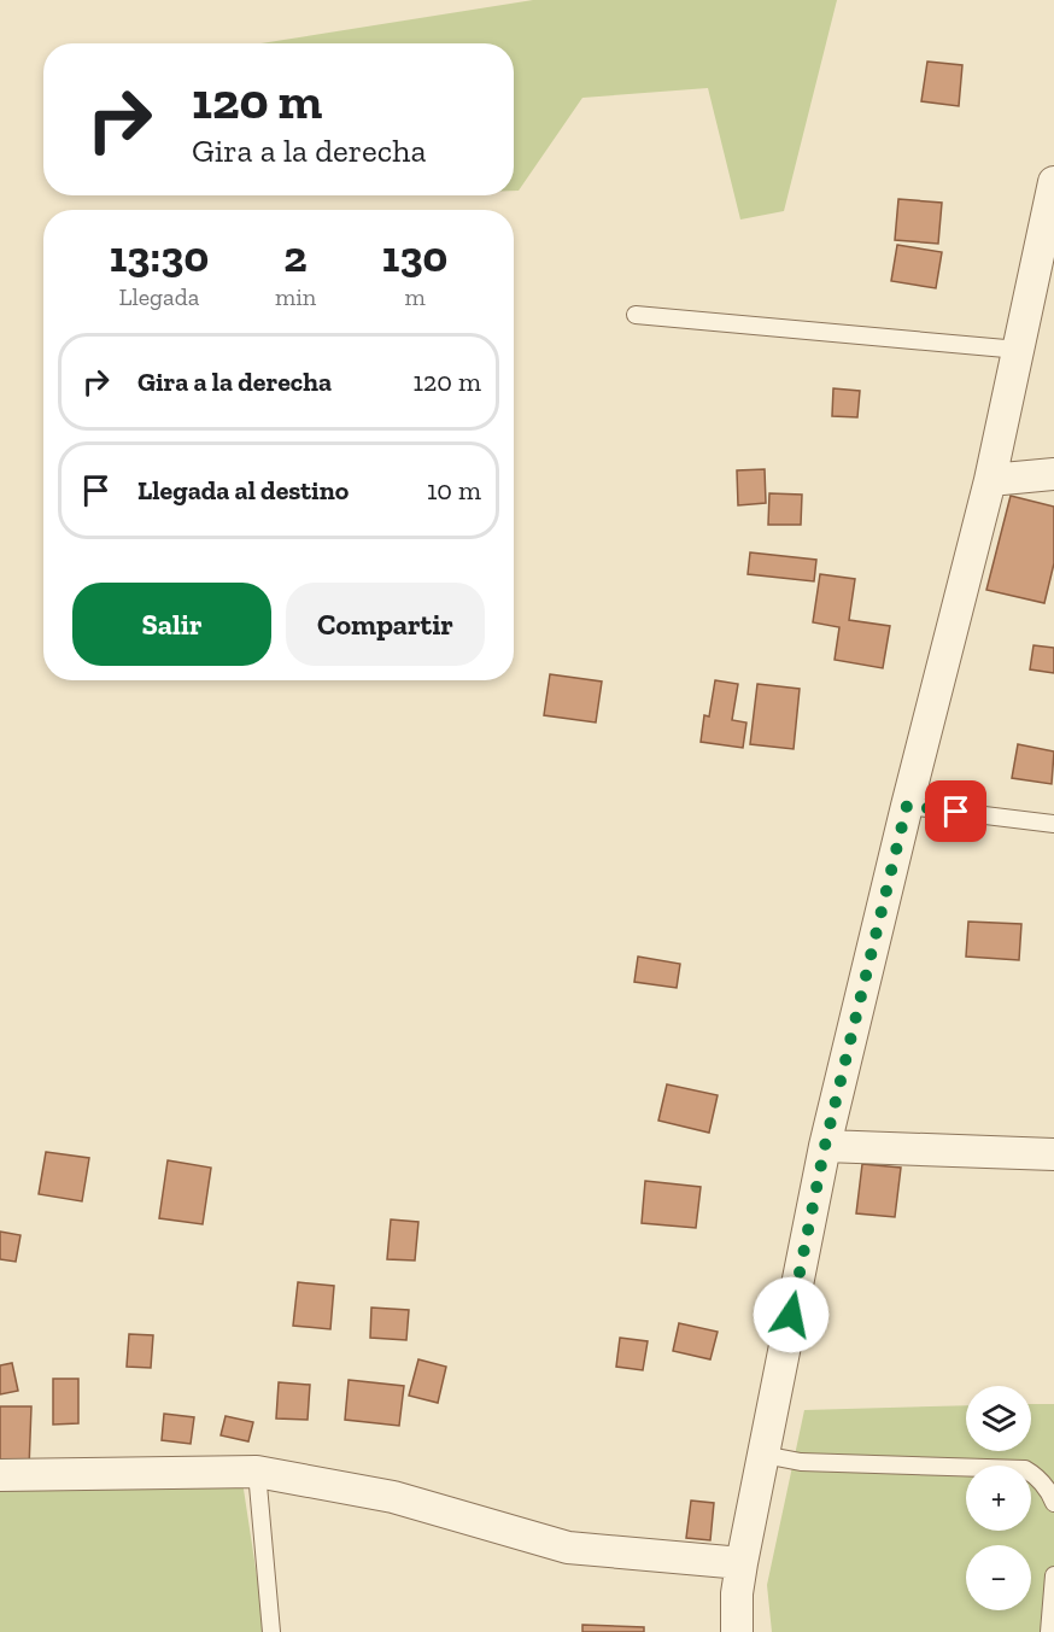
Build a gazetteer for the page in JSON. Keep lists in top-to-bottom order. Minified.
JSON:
{"page":{"turn":["120 m","Gira a la derecha"],"eta":["13:30","Llegada","2","min","130","m"],"list":[{"name":"Gira a la derecha","value":"120 m"},{"name":"Llegada al destino","value":"10 m"}],"buttons":["Salir","Compartir"],"map_buttons":["+","−"]}}
